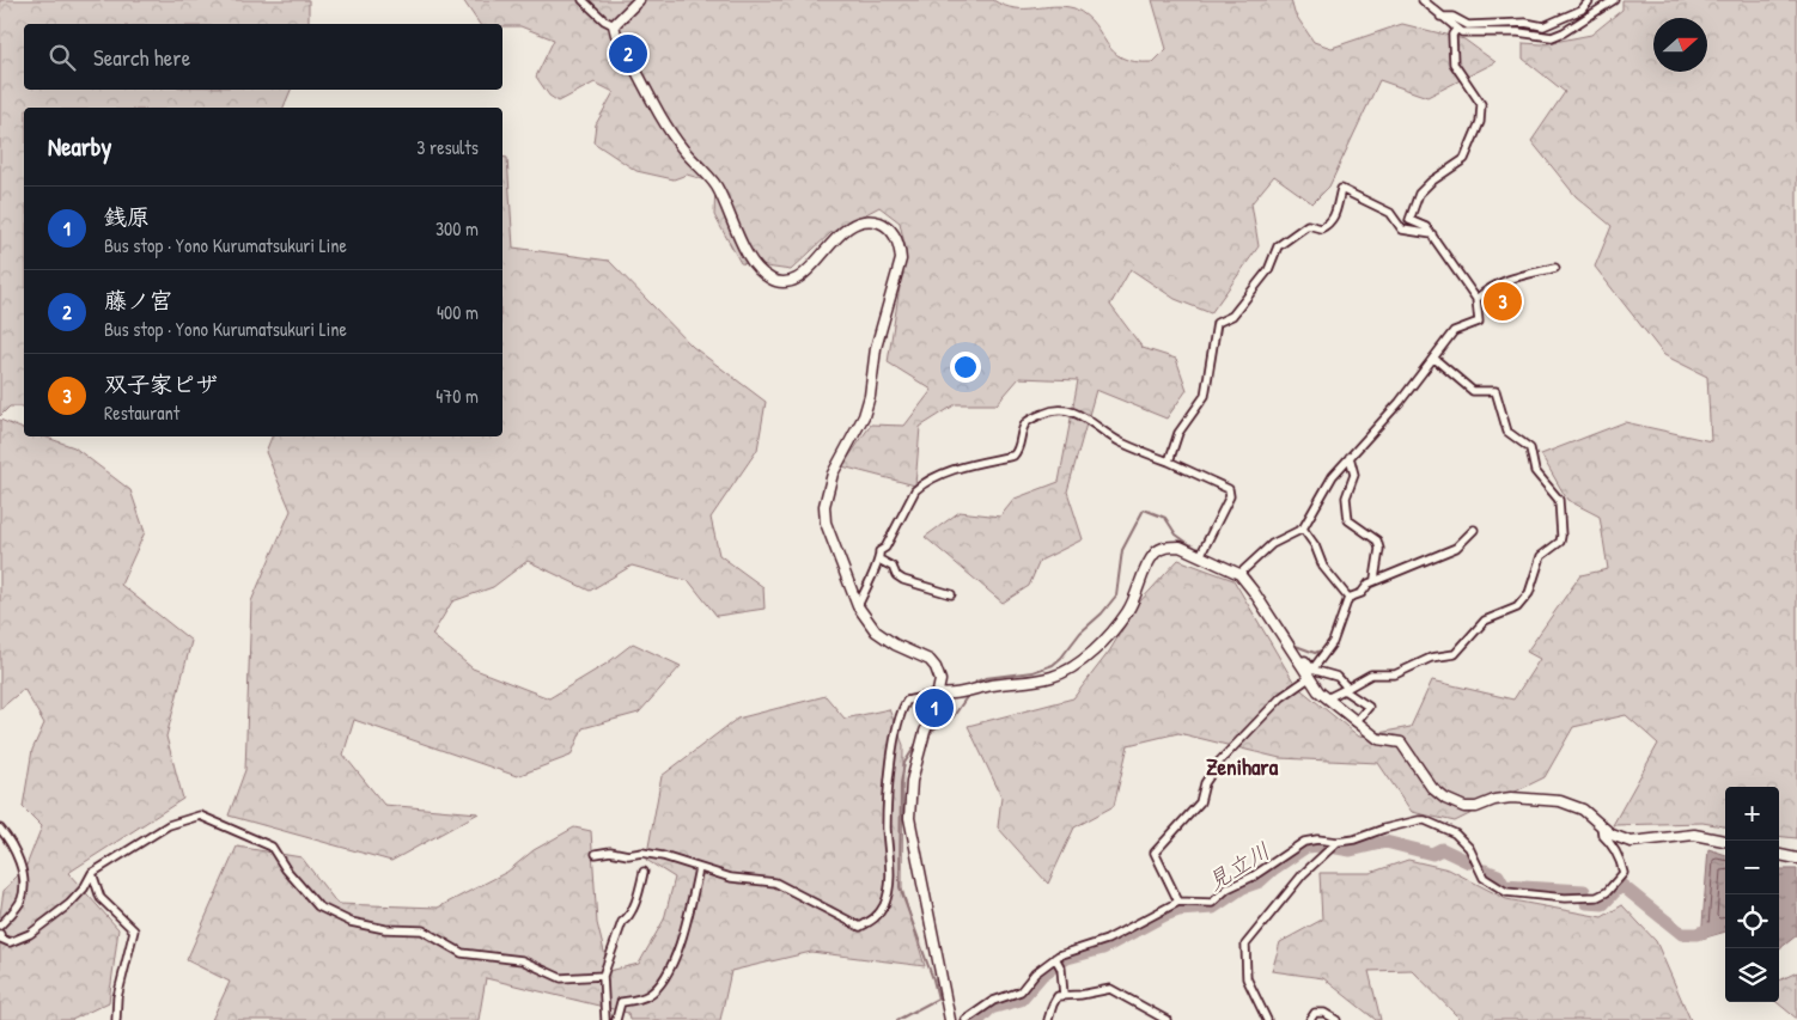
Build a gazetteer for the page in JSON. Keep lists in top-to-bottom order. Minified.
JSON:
{"districts":["Zenihara"],"water":["見立川"],"north":"right","page":{"search":"Search here","pins":["2","3","1"],"heading":["Nearby","3 results"],"list":[{"mark":"1","name":"銭原","note":"Bus stop · Yono Kurumatsukuri Line","value":"300 m"},{"mark":"2","name":"藤ノ宮","note":"Bus stop · Yono Kurumatsukuri Line","value":"400 m"},{"mark":"3","name":"双子家ピザ","note":"Restaurant","value":"470 m"}],"map_buttons":["+","−"]}}
